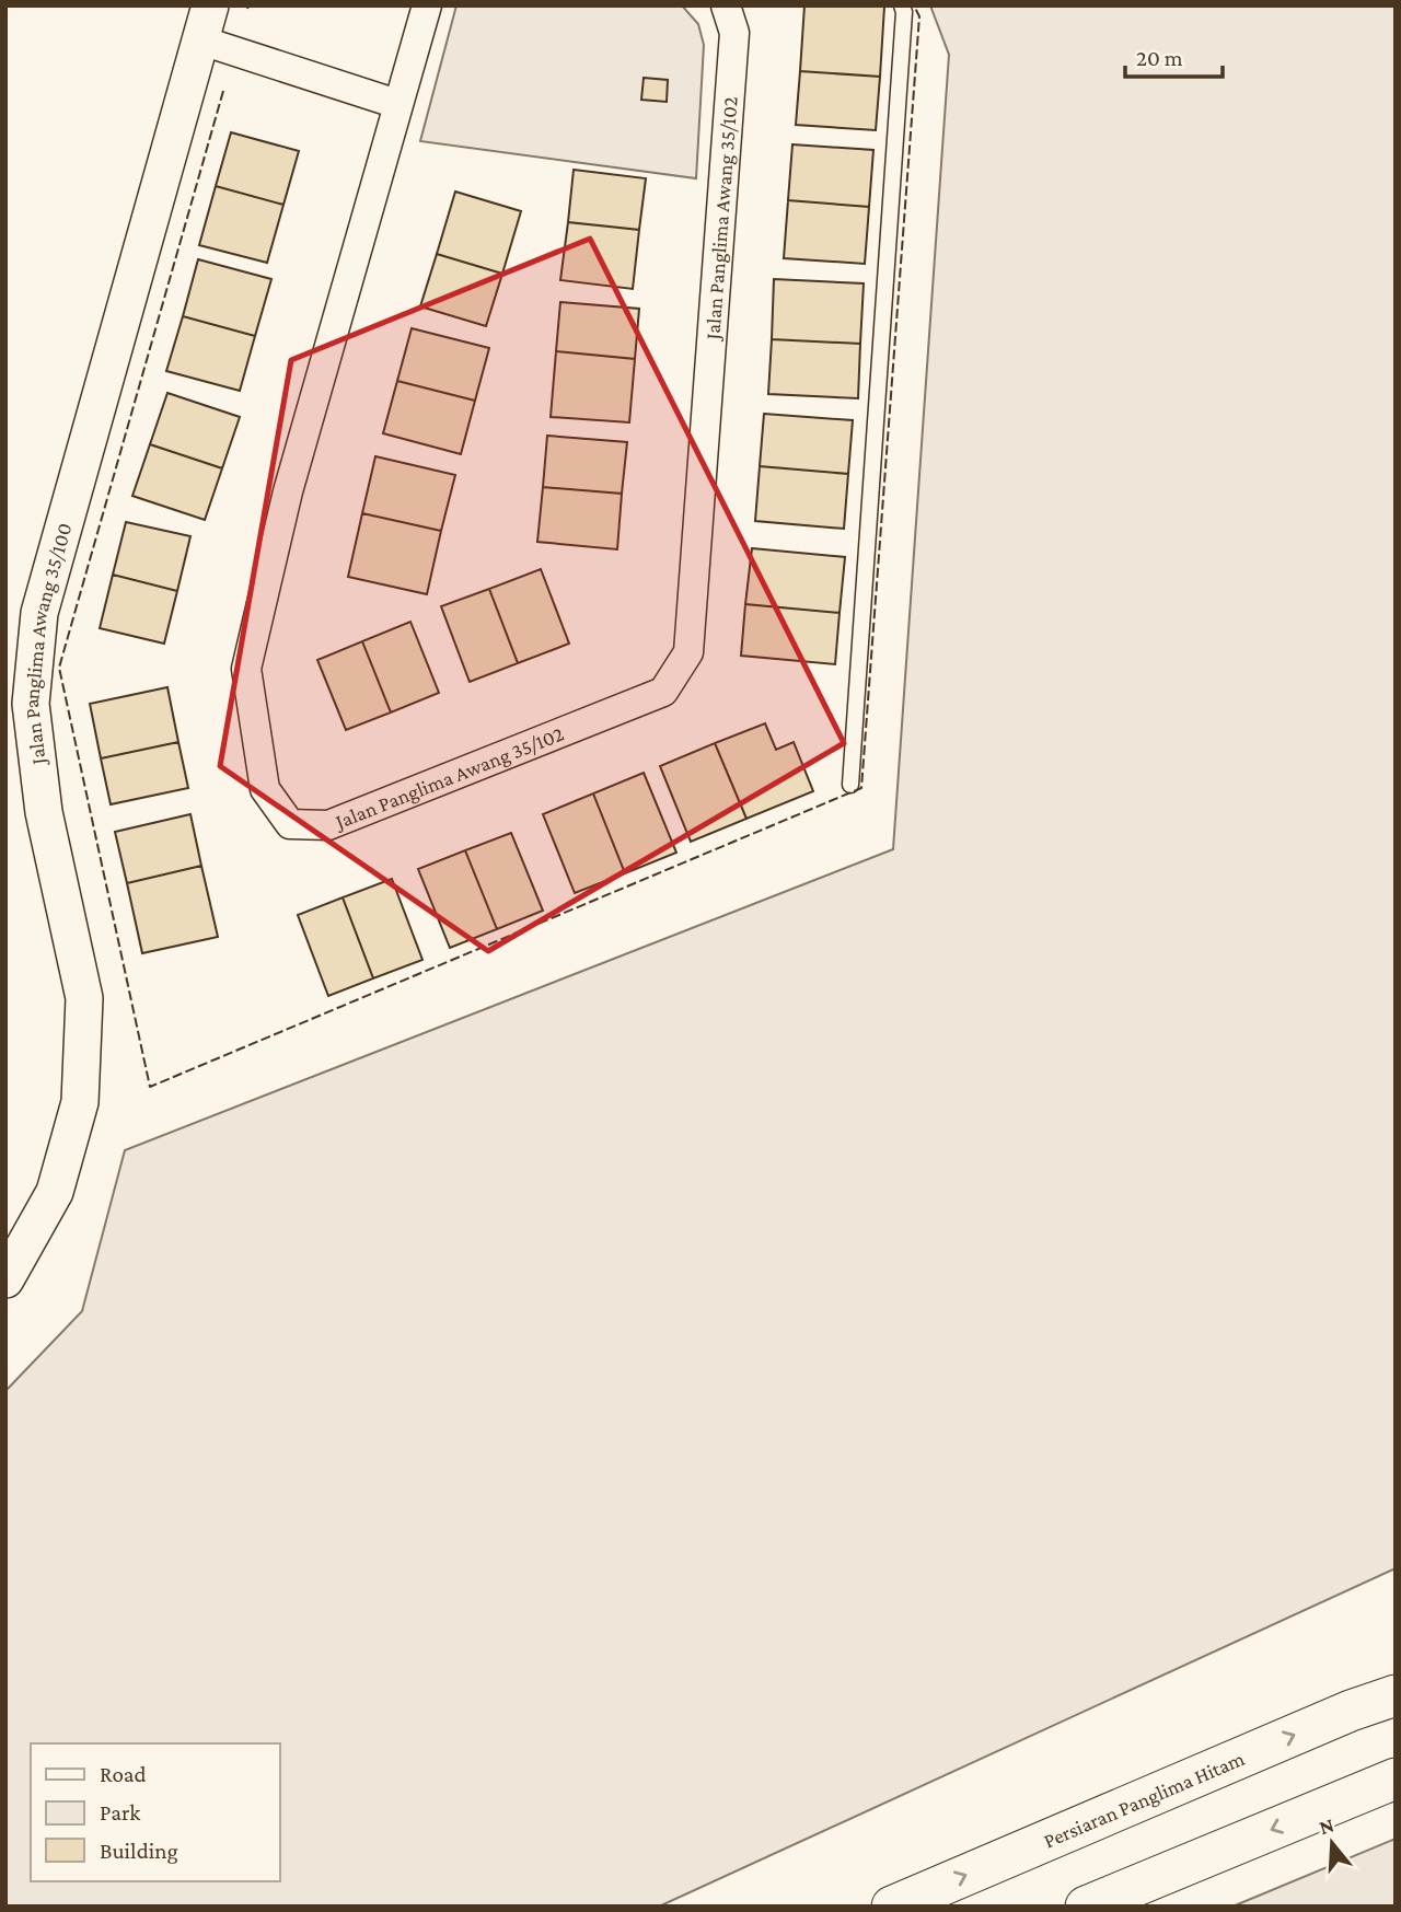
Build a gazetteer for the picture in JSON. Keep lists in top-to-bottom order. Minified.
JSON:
{"streets":{"main road":["Persiaran Panglima Hitam"],"street":["Jalan Panglima Awang 35/102","Jalan Panglima Awang 35/100"]},"legend":["Road","Park","Building"],"scale_bar":"20 m","north":"top"}
